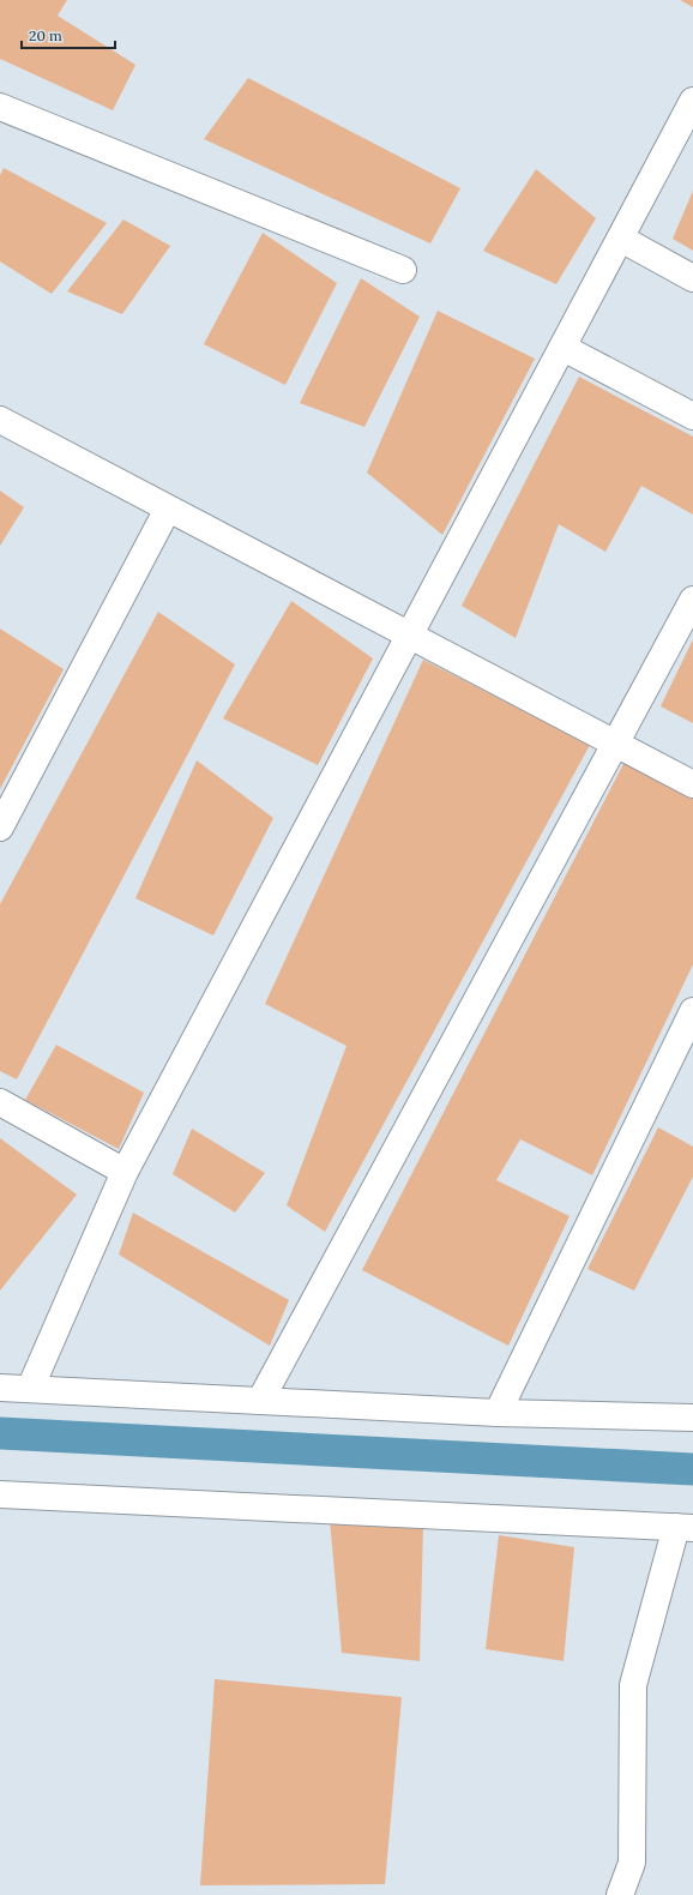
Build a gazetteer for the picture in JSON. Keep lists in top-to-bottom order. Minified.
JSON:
{"scale_bar":"20 m"}
